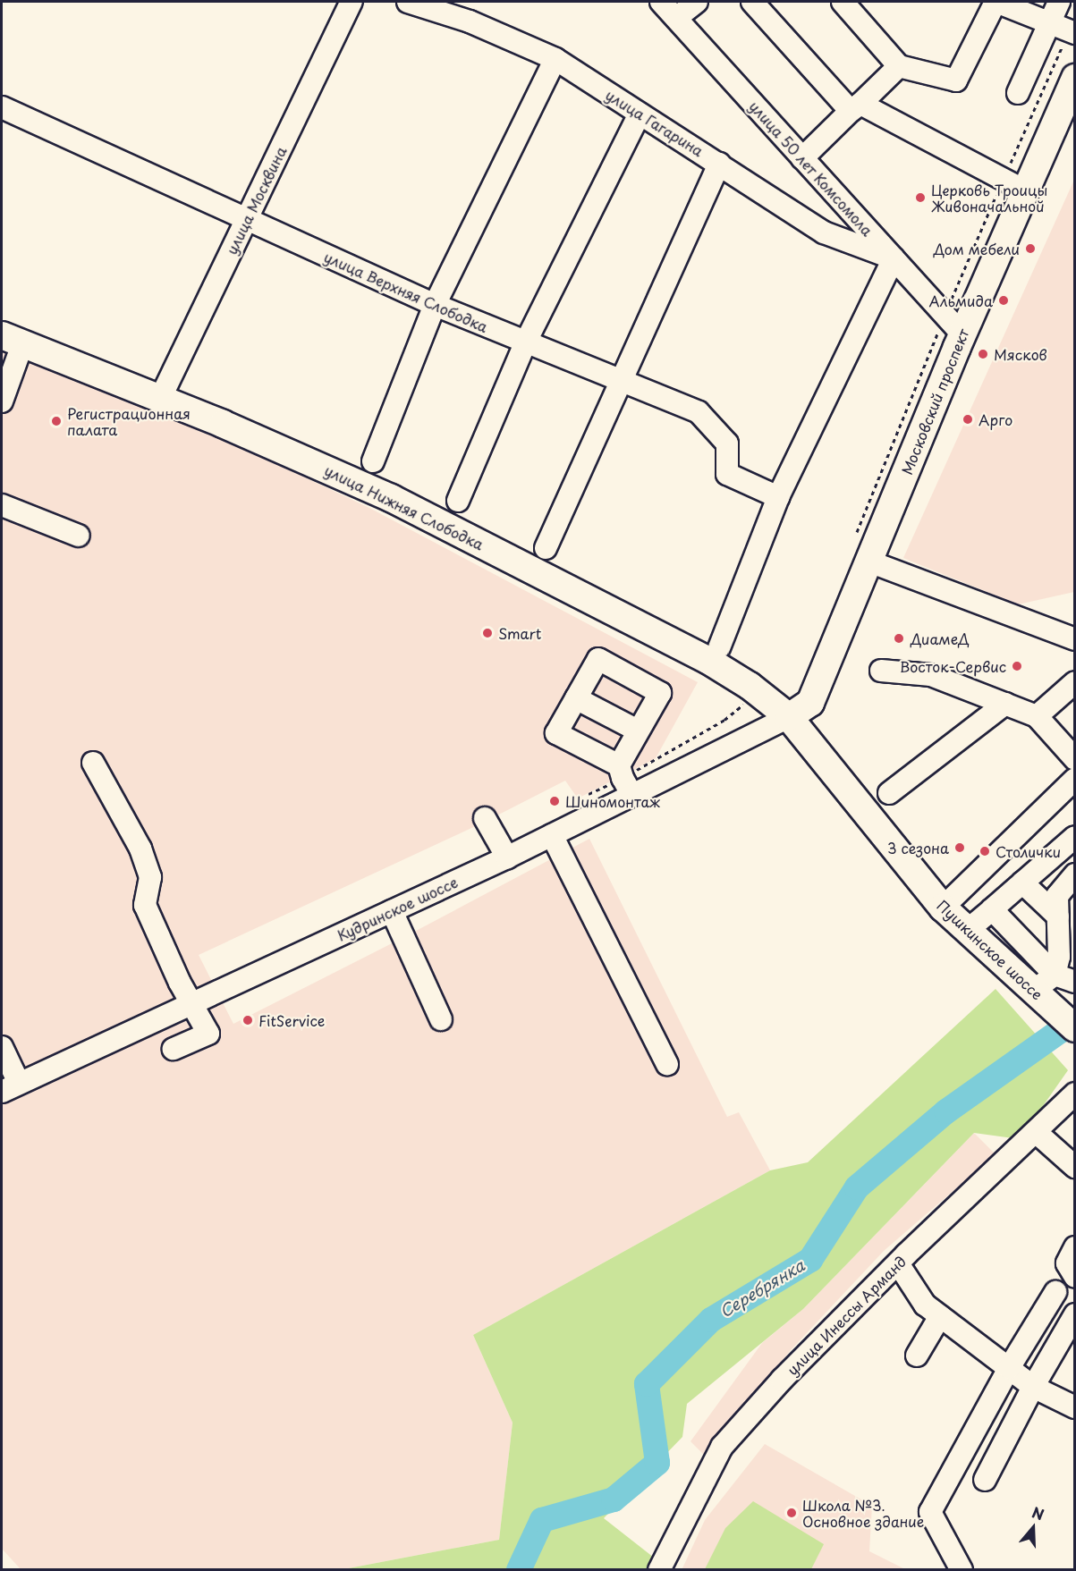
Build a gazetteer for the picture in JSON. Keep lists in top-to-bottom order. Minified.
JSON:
{"streets":{"main road":["Московский проспект","улица Нижняя Слободка","Пушкинское шоссе"],"street":["улица Гагарина","улица 50 лет Комсомола","улица Москвина","улица Верхняя Слободка","Кудринское шоссе","улица Инессы Арманд"]},"crossings":[["улица Гагарина","улица 50 лет Комсомола"],["улица 50 лет Комсомола","Московский проспект"],["улица Москвина","улица Верхняя Слободка"],["улица Москвина","улица Нижняя Слободка"],["Московский проспект","улица Нижняя Слободка"],["Московский проспект","Кудринское шоссе"],["Московский проспект","Пушкинское шоссе"],["улица Нижняя Слободка","Кудринское шоссе"],["улица Нижняя Слободка","Пушкинское шоссе"],["Кудринское шоссе","Пушкинское шоссе"]],"water":["Серебрянка"],"places":["Церковь Троицы Живоначальной","Дом мебели","Альмида","Мясков","Арго","Регистрационная палата","Smart","ДиамеД","Восток-Сервис","Шиномонтаж","3 сезона","Столички","FitService","Школа №3. Основное здание"],"north":"top"}
